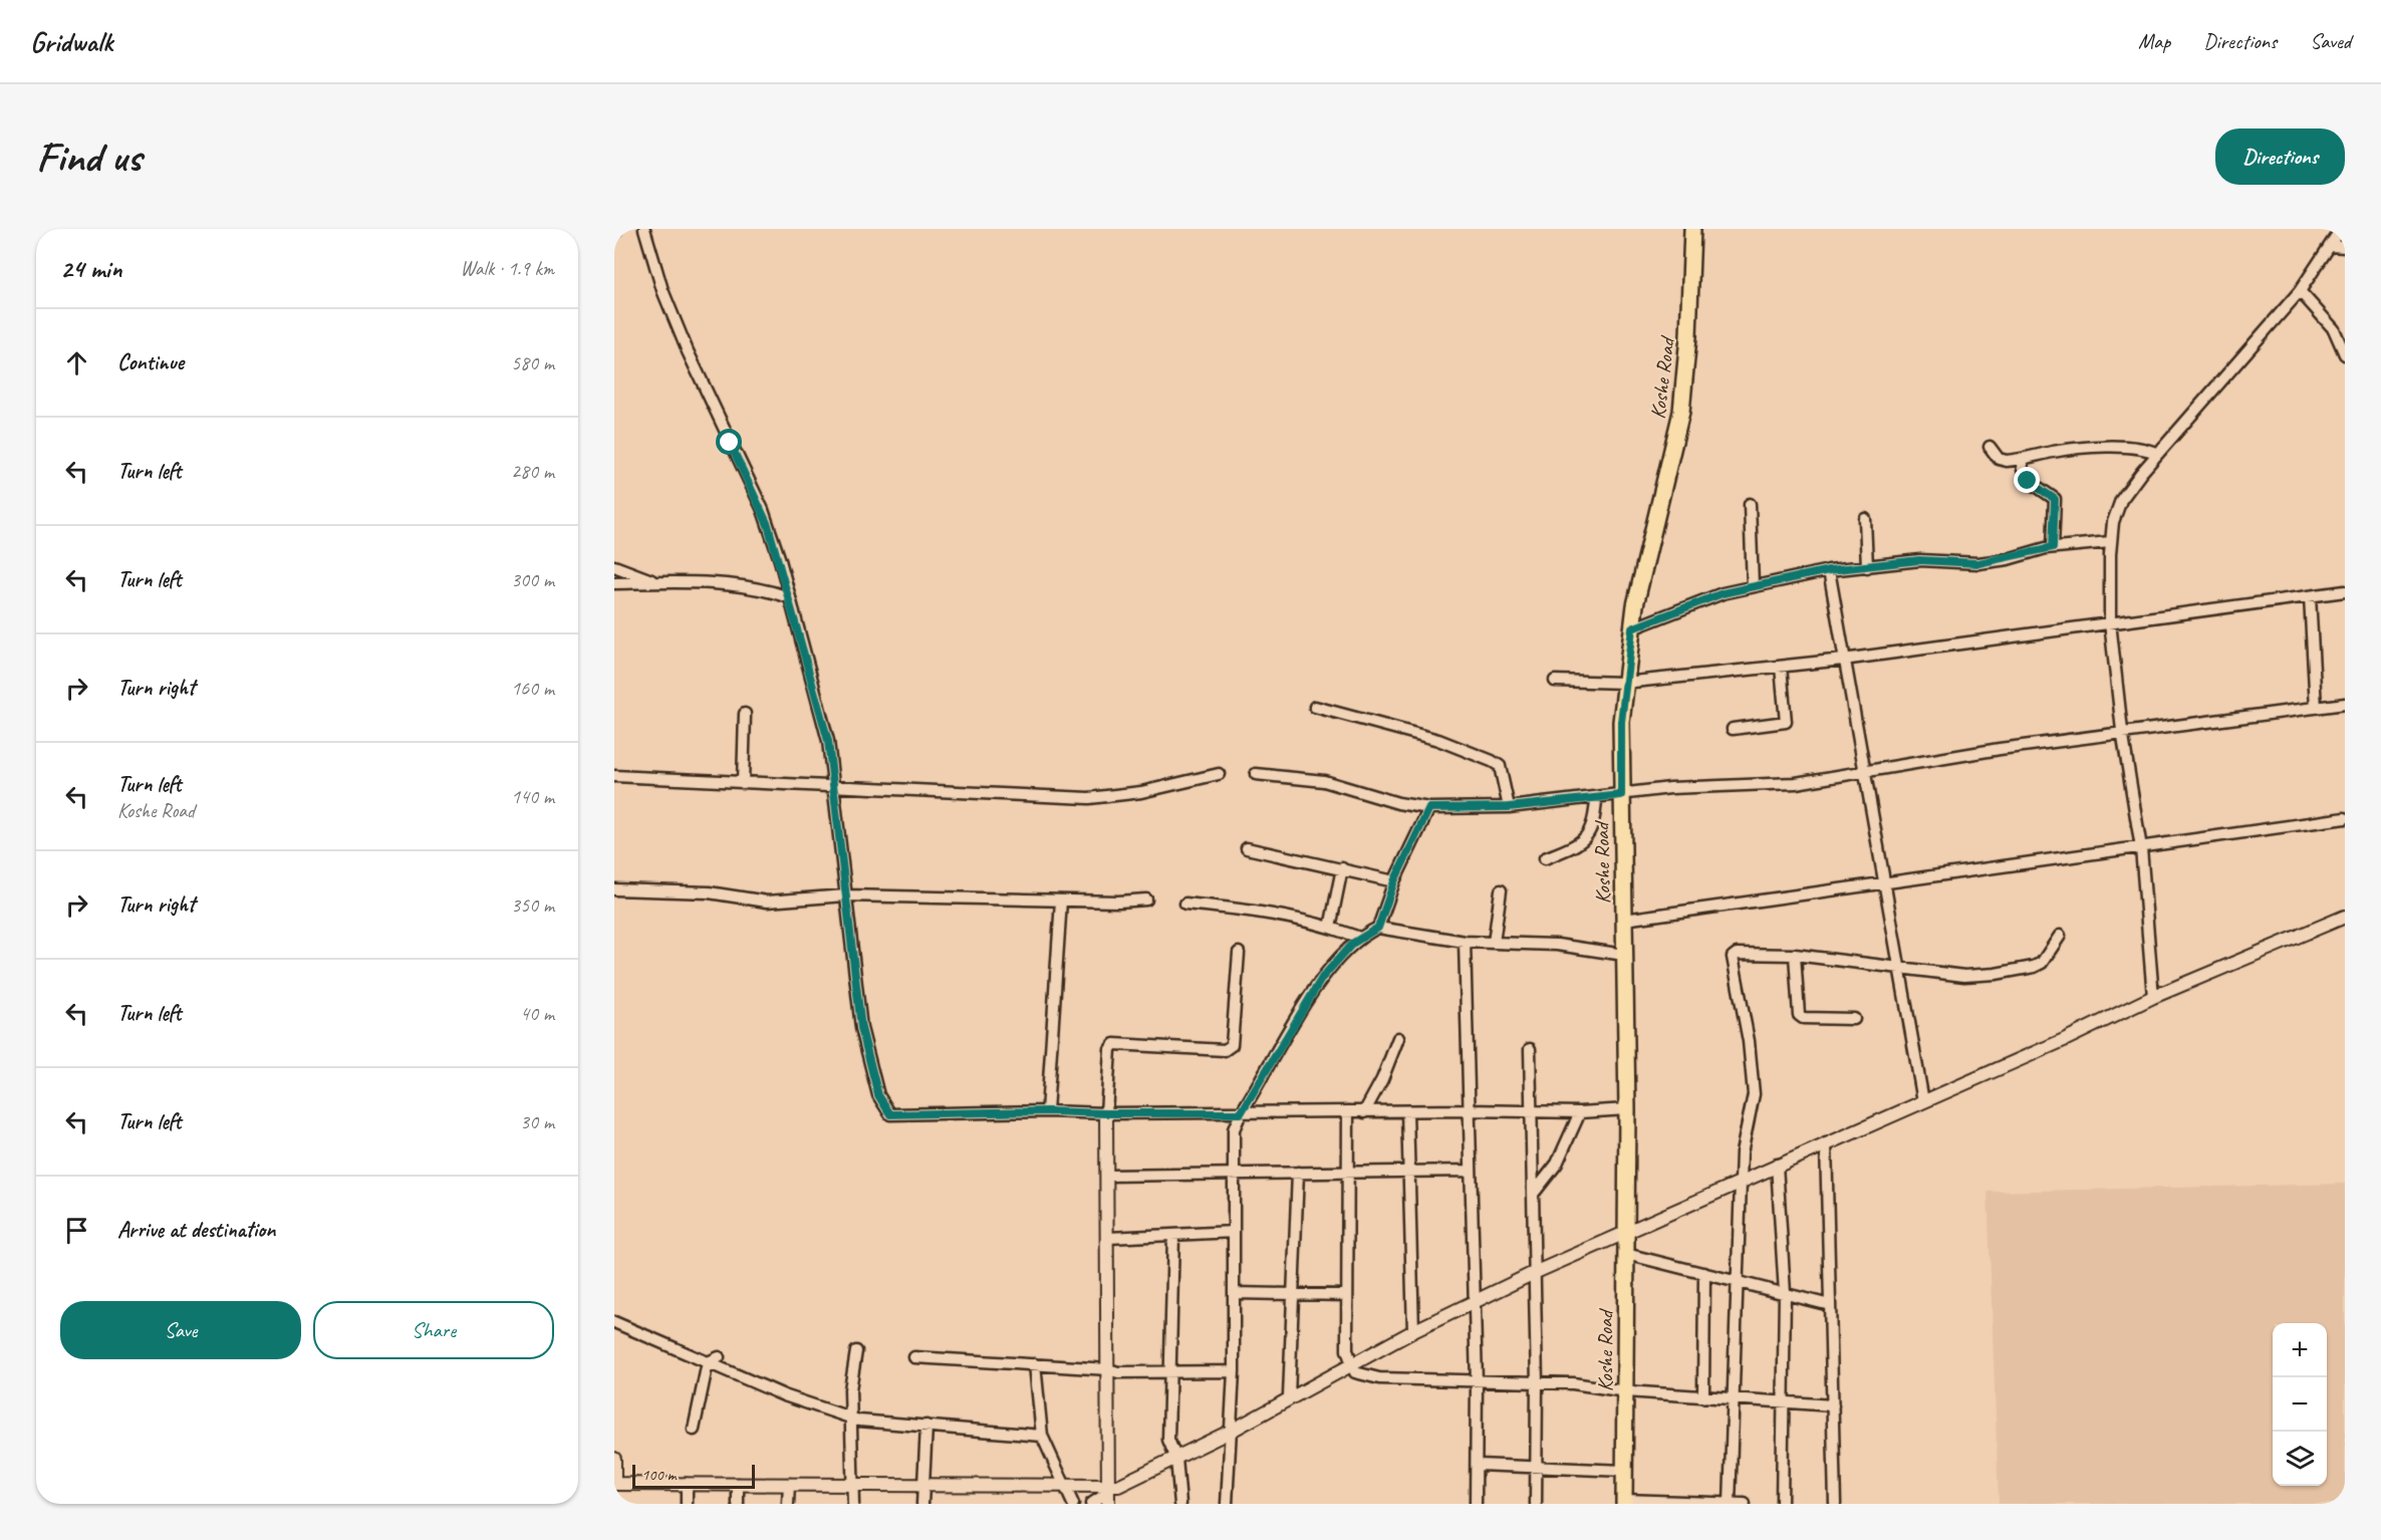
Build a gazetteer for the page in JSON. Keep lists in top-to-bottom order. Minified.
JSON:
{"streets":{"main road":["Koshe Road"]},"scale_bar":"100 m","page":{"header":"Gridwalk","nav":["Map","Directions","Saved"],"buttons":["Directions",["Save","Share"]],"title":"Find us","heading":["24 min","Walk · 1.9 km"],"list":[["Continue","580 m"],["Turn left","280 m"],["Turn left","300 m"],["Turn right","160 m"],["Turn left","Koshe Road","140 m"],["Turn right","350 m"],["Turn left","40 m"],["Turn left","30 m"],"Arrive at destination"],"map_buttons":["+","−"],"scale":"100 m"}}
